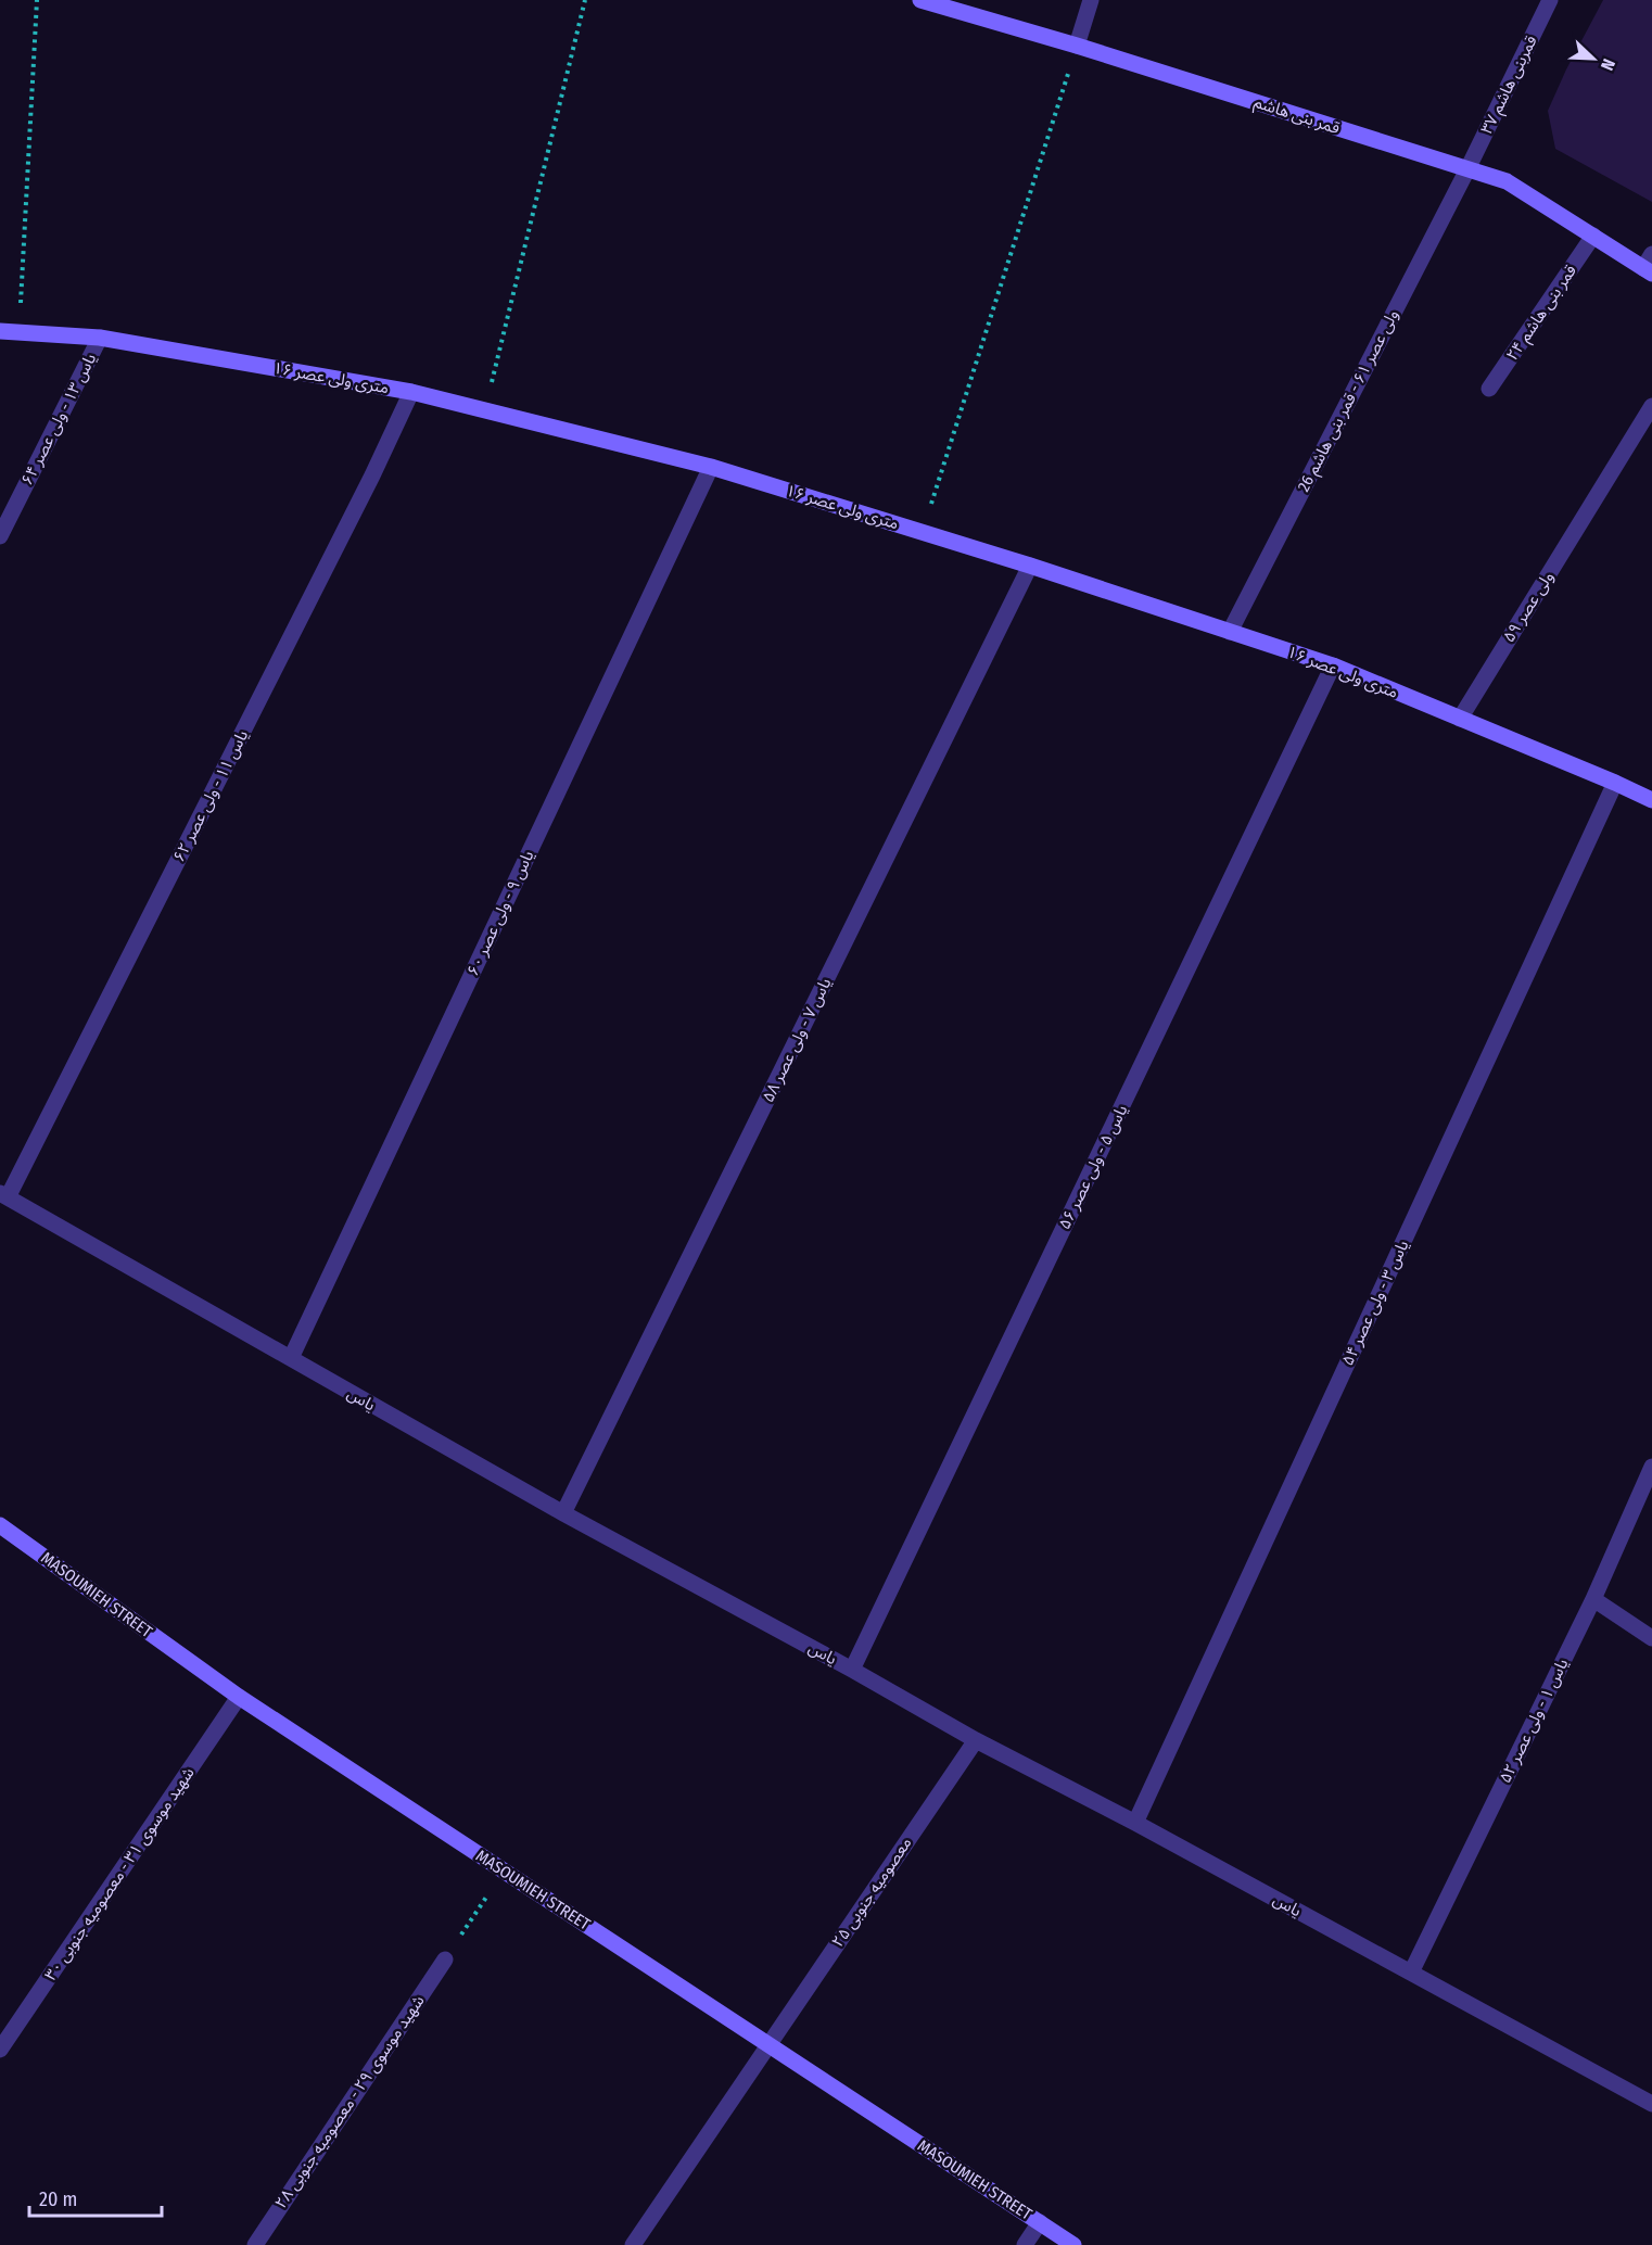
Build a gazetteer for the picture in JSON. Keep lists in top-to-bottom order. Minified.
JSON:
{"streets":{"street":["قمربنی هاشم ۳۷","قمر بنی هاشم","قمر بنی هاشم ۲۴","۱۶ متری ولی عصر","ولی عصر ۶۱ - قمر بنی هاشم 26","یاس ۱۳ - ولی عصر ۶۴","ولی عصر ۵۹","یاس ۱۱ - ولی عصر ۶۲","یاس ۹ - ولی عصر ۶۰","یاس ۷ - ولی عصر ۵۸","یاس ۵ - ولی عصر ۵۶","یاس ۳ - ولی عصر ۵۴","یاس","MASOUMIEH STREET","یاس ۱ - ولی عصر ۵۲","شهید موسوی ۳۱ - معصومیه جنوبی ۳۰","معصومیه جنوبی ۲۵","شهید موسوی ۲۹ - معصومیه جنوبی ۲۸"]},"crossings":[["قمربنی هاشم ۳۷","قمر بنی هاشم"],["قمربنی هاشم ۳۷","ولی عصر ۶۱ - قمر بنی هاشم 26"],["قمر بنی هاشم","قمر بنی هاشم ۲۴"],["قمر بنی هاشم","ولی عصر ۶۱ - قمر بنی هاشم 26"],["۱۶ متری ولی عصر","ولی عصر ۶۱ - قمر بنی هاشم 26"],["۱۶ متری ولی عصر","یاس ۱۳ - ولی عصر ۶۴"],["۱۶ متری ولی عصر","ولی عصر ۵۹"],["۱۶ متری ولی عصر","یاس ۱۱ - ولی عصر ۶۲"],["۱۶ متری ولی عصر","یاس ۹ - ولی عصر ۶۰"],["۱۶ متری ولی عصر","یاس ۷ - ولی عصر ۵۸"],["۱۶ متری ولی عصر","یاس ۵ - ولی عصر ۵۶"],["۱۶ متری ولی عصر","یاس ۳ - ولی عصر ۵۴"],["یاس ۱۱ - ولی عصر ۶۲","یاس"],["یاس ۹ - ولی عصر ۶۰","یاس"],["یاس ۷ - ولی عصر ۵۸","یاس"],["یاس ۵ - ولی عصر ۵۶","یاس"],["یاس ۳ - ولی عصر ۵۴","یاس"],["یاس","یاس ۱ - ولی عصر ۵۲"],["یاس","معصومیه جنوبی ۲۵"],["MASOUMIEH STREET","شهید موسوی ۳۱ - معصومیه جنوبی ۳۰"],["MASOUMIEH STREET","معصومیه جنوبی ۲۵"]],"scale_bar":"20 m","north":"bottom right"}
